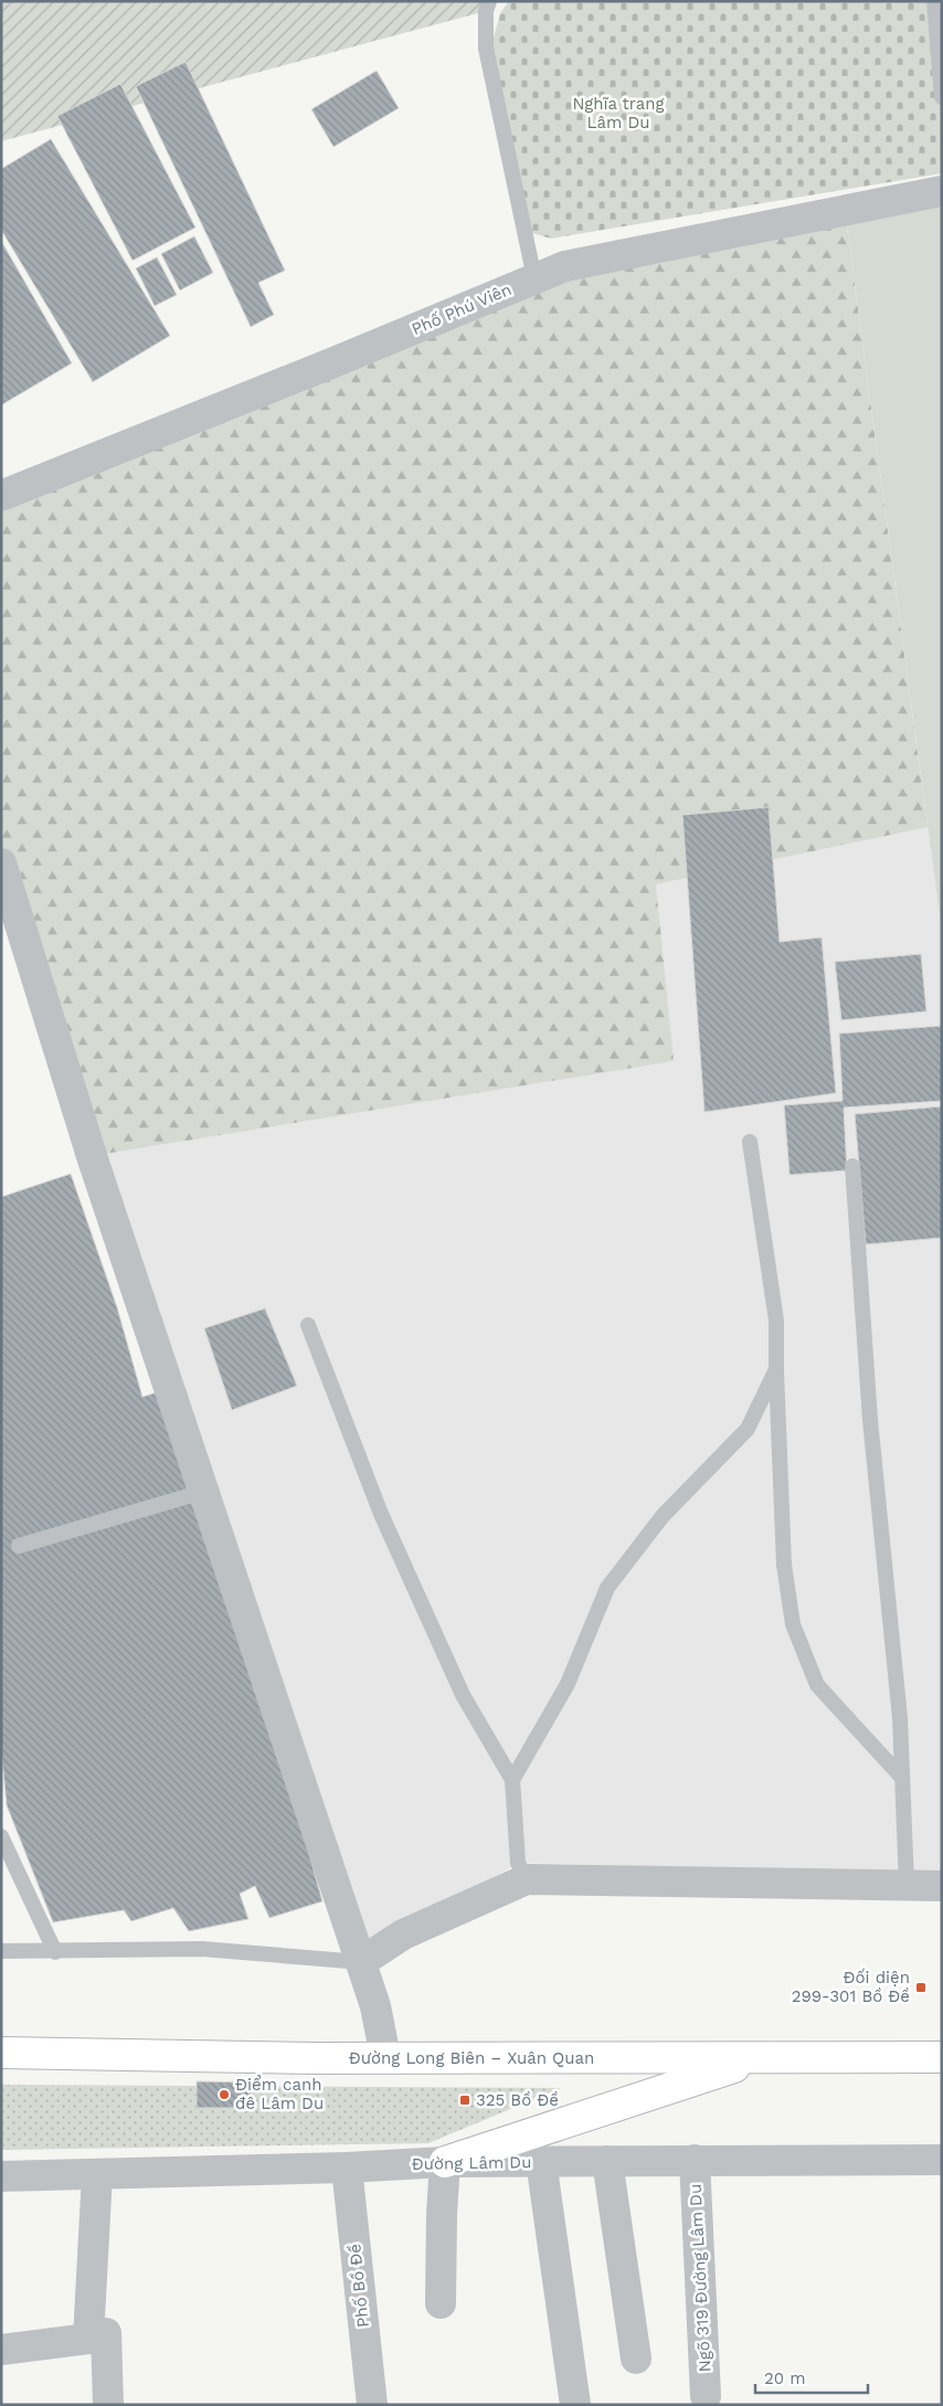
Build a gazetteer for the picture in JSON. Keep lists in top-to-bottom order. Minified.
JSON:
{"streets":{"main road":["Đường Long Biên – Xuân Quan"],"street":["Phố Phú Viên","Đường Lâm Du","Ngõ 319 Đường Lâm Du","Phố Bồ Đề"]},"crossings":[["Đường Lâm Du","Ngõ 319 Đường Lâm Du"],["Đường Lâm Du","Phố Bồ Đề"]],"parks":["Nghĩa trang Lâm Du"],"places":{"transit":["Đối diện 299-301 Bồ Đề","325 Bồ Đề"],"other":["Điểm canh đê Lâm Du"]},"scale_bar":"20 m"}
